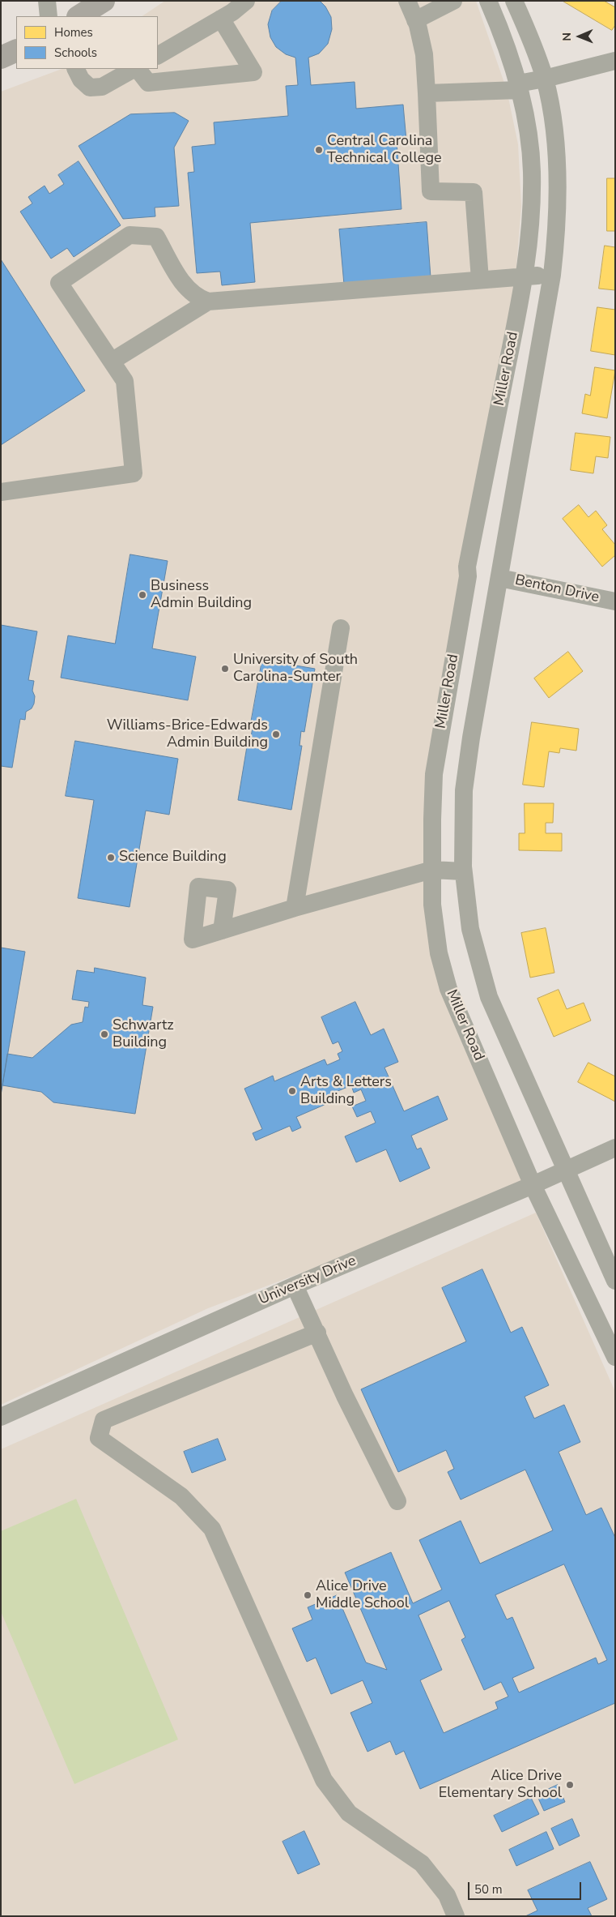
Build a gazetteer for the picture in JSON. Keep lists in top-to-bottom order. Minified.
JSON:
{"streets":{"street":["Miller Road","Benton Drive","University Drive"]},"crossings":[["Miller Road","Benton Drive"],["Miller Road","University Drive"]],"places":["Central Carolina Technical College","Business Admin Building","University of South Carolina-Sumter","Williams-Brice-Edwards Admin Building","Science Building","Schwartz Building","Arts & Letters Building","Alice Drive Middle School","Alice Drive Elementary School"],"legend":["Homes","Schools"],"scale_bar":"50 m","north":"left"}
